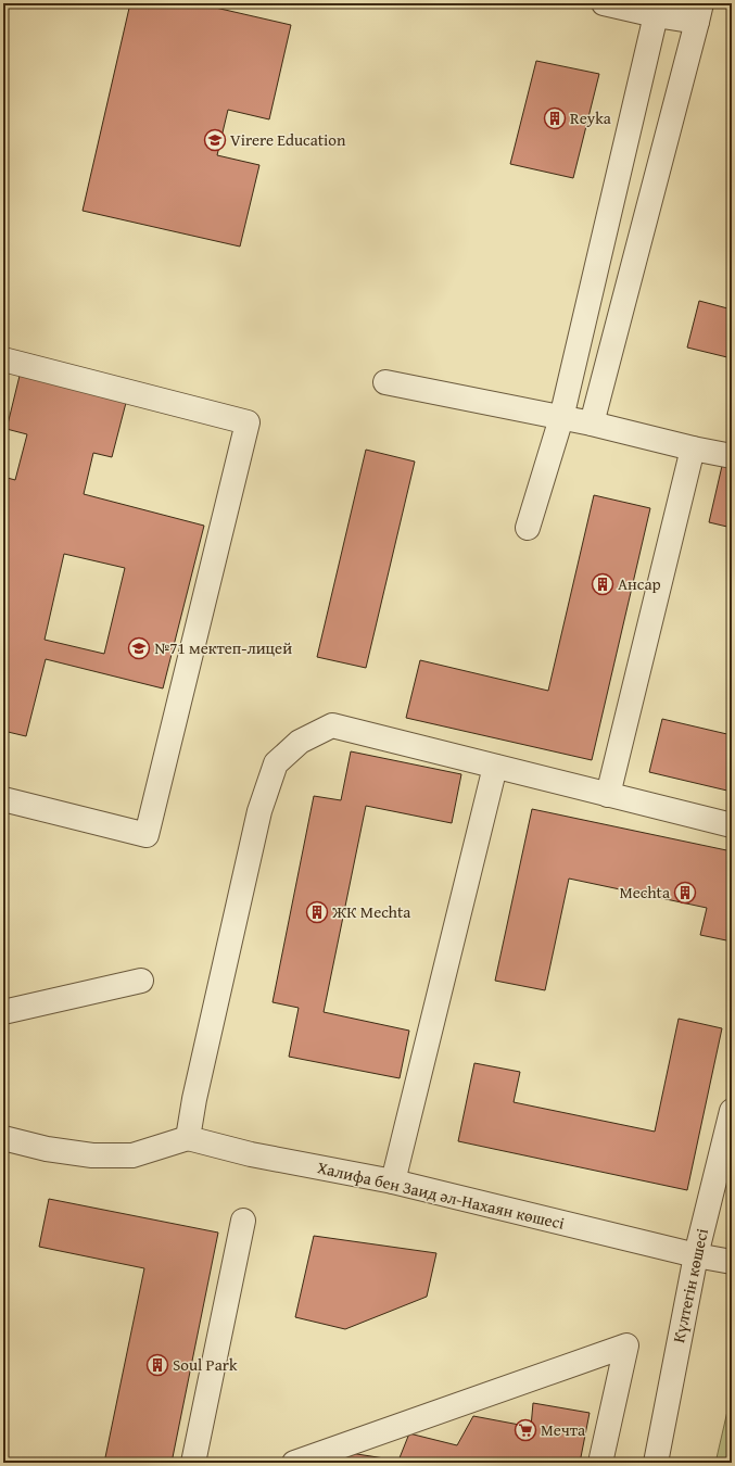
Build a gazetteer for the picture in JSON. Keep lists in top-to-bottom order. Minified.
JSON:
{"streets":{"street":["Халифа бен Заид әл-Нахаян көшесі","Күлтегін көшесі"]},"crossings":[["Халифа бен Заид әл-Нахаян көшесі","Күлтегін көшесі"]],"places":{"building":["Reyka","Ансар","Mechta","ЖК Mechta","Soul Park"],"school or university":["Virere Education","№71 мектеп-лицей"],"supermarket":["Мечта"]}}
